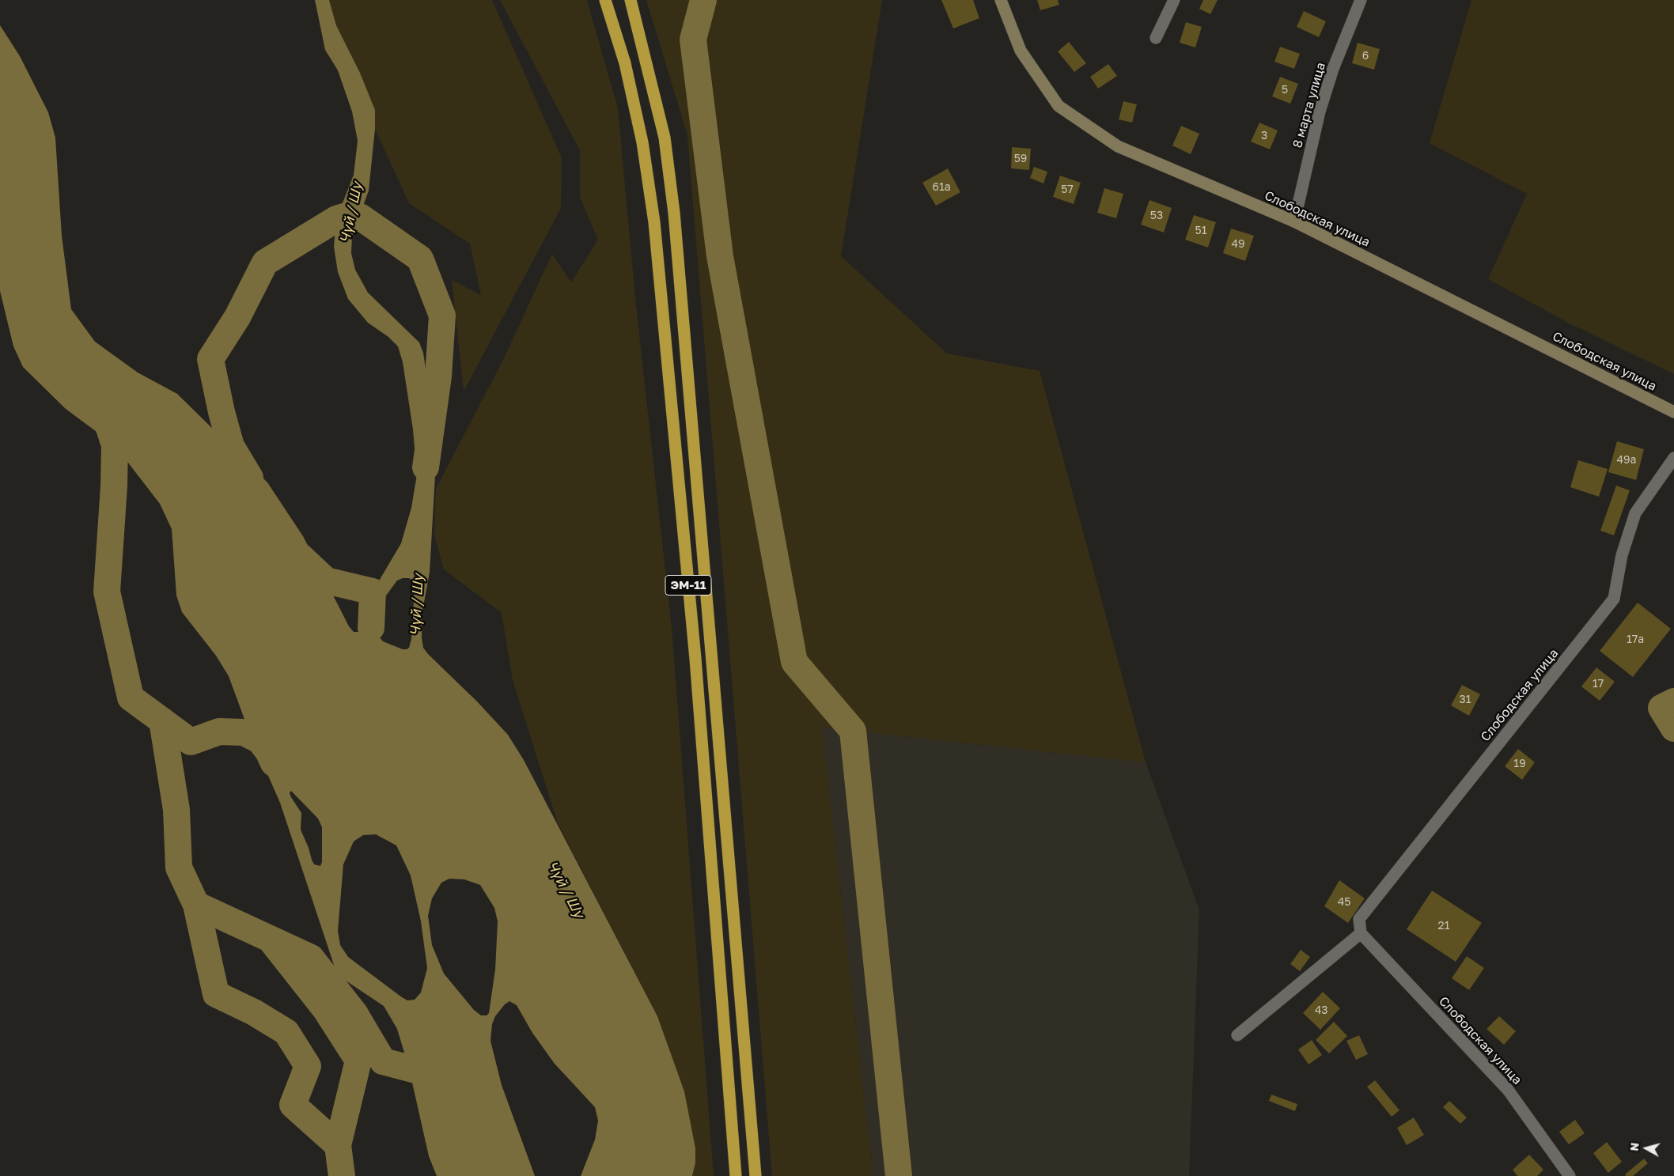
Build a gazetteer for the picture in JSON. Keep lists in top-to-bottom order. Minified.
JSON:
{"streets":{"highway":["ЭМ-11"],"street":["8 марта улица","Слободская улица"]},"crossings":[["8 марта улица","Слободская улица"]],"water":["Чүй / Шу"],"house_numbers":["6","5","3","59","61a","57","53","51","49","49a","17а","17","31","19","45","21","43"],"north":"left"}
